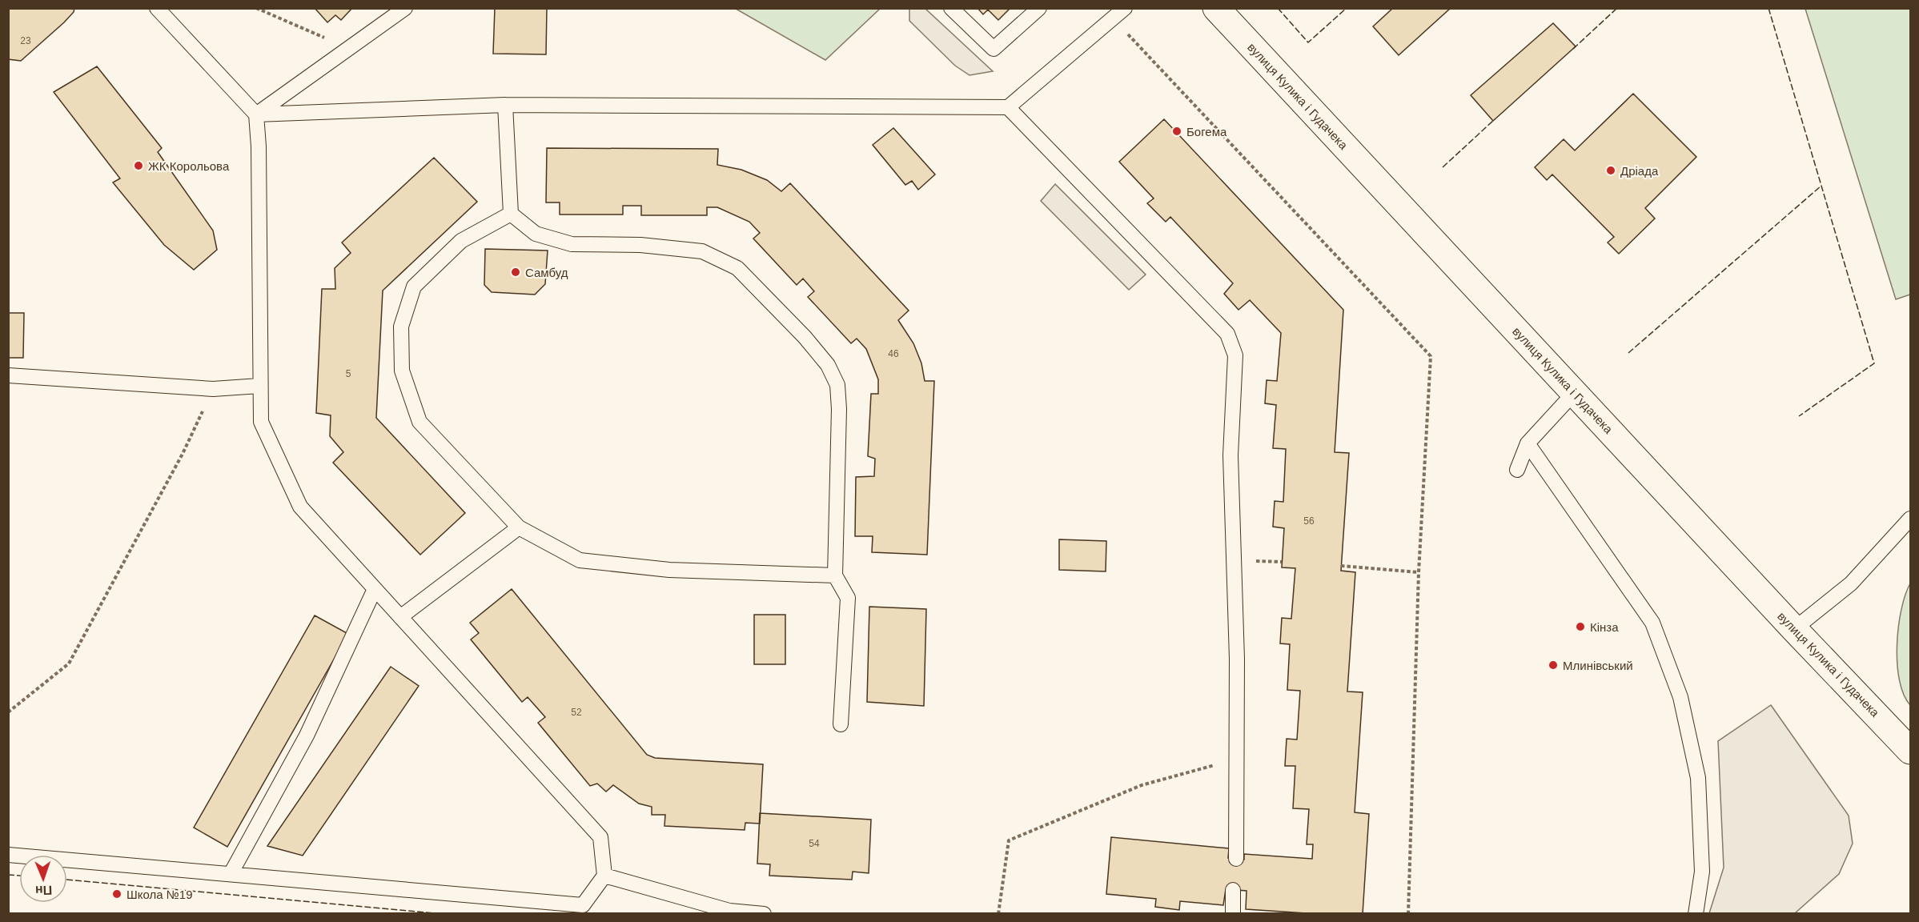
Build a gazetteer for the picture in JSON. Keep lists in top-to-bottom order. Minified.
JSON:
{"streets":{"main road":["вулиця Кулика і Гудачека"]},"places":["Богема","ЖК Корольова","Дріада","Самбуд","Кінза","Млинівський","Школа №19"],"house_numbers":["23","46","5","56","52","54"],"north":"bottom"}
